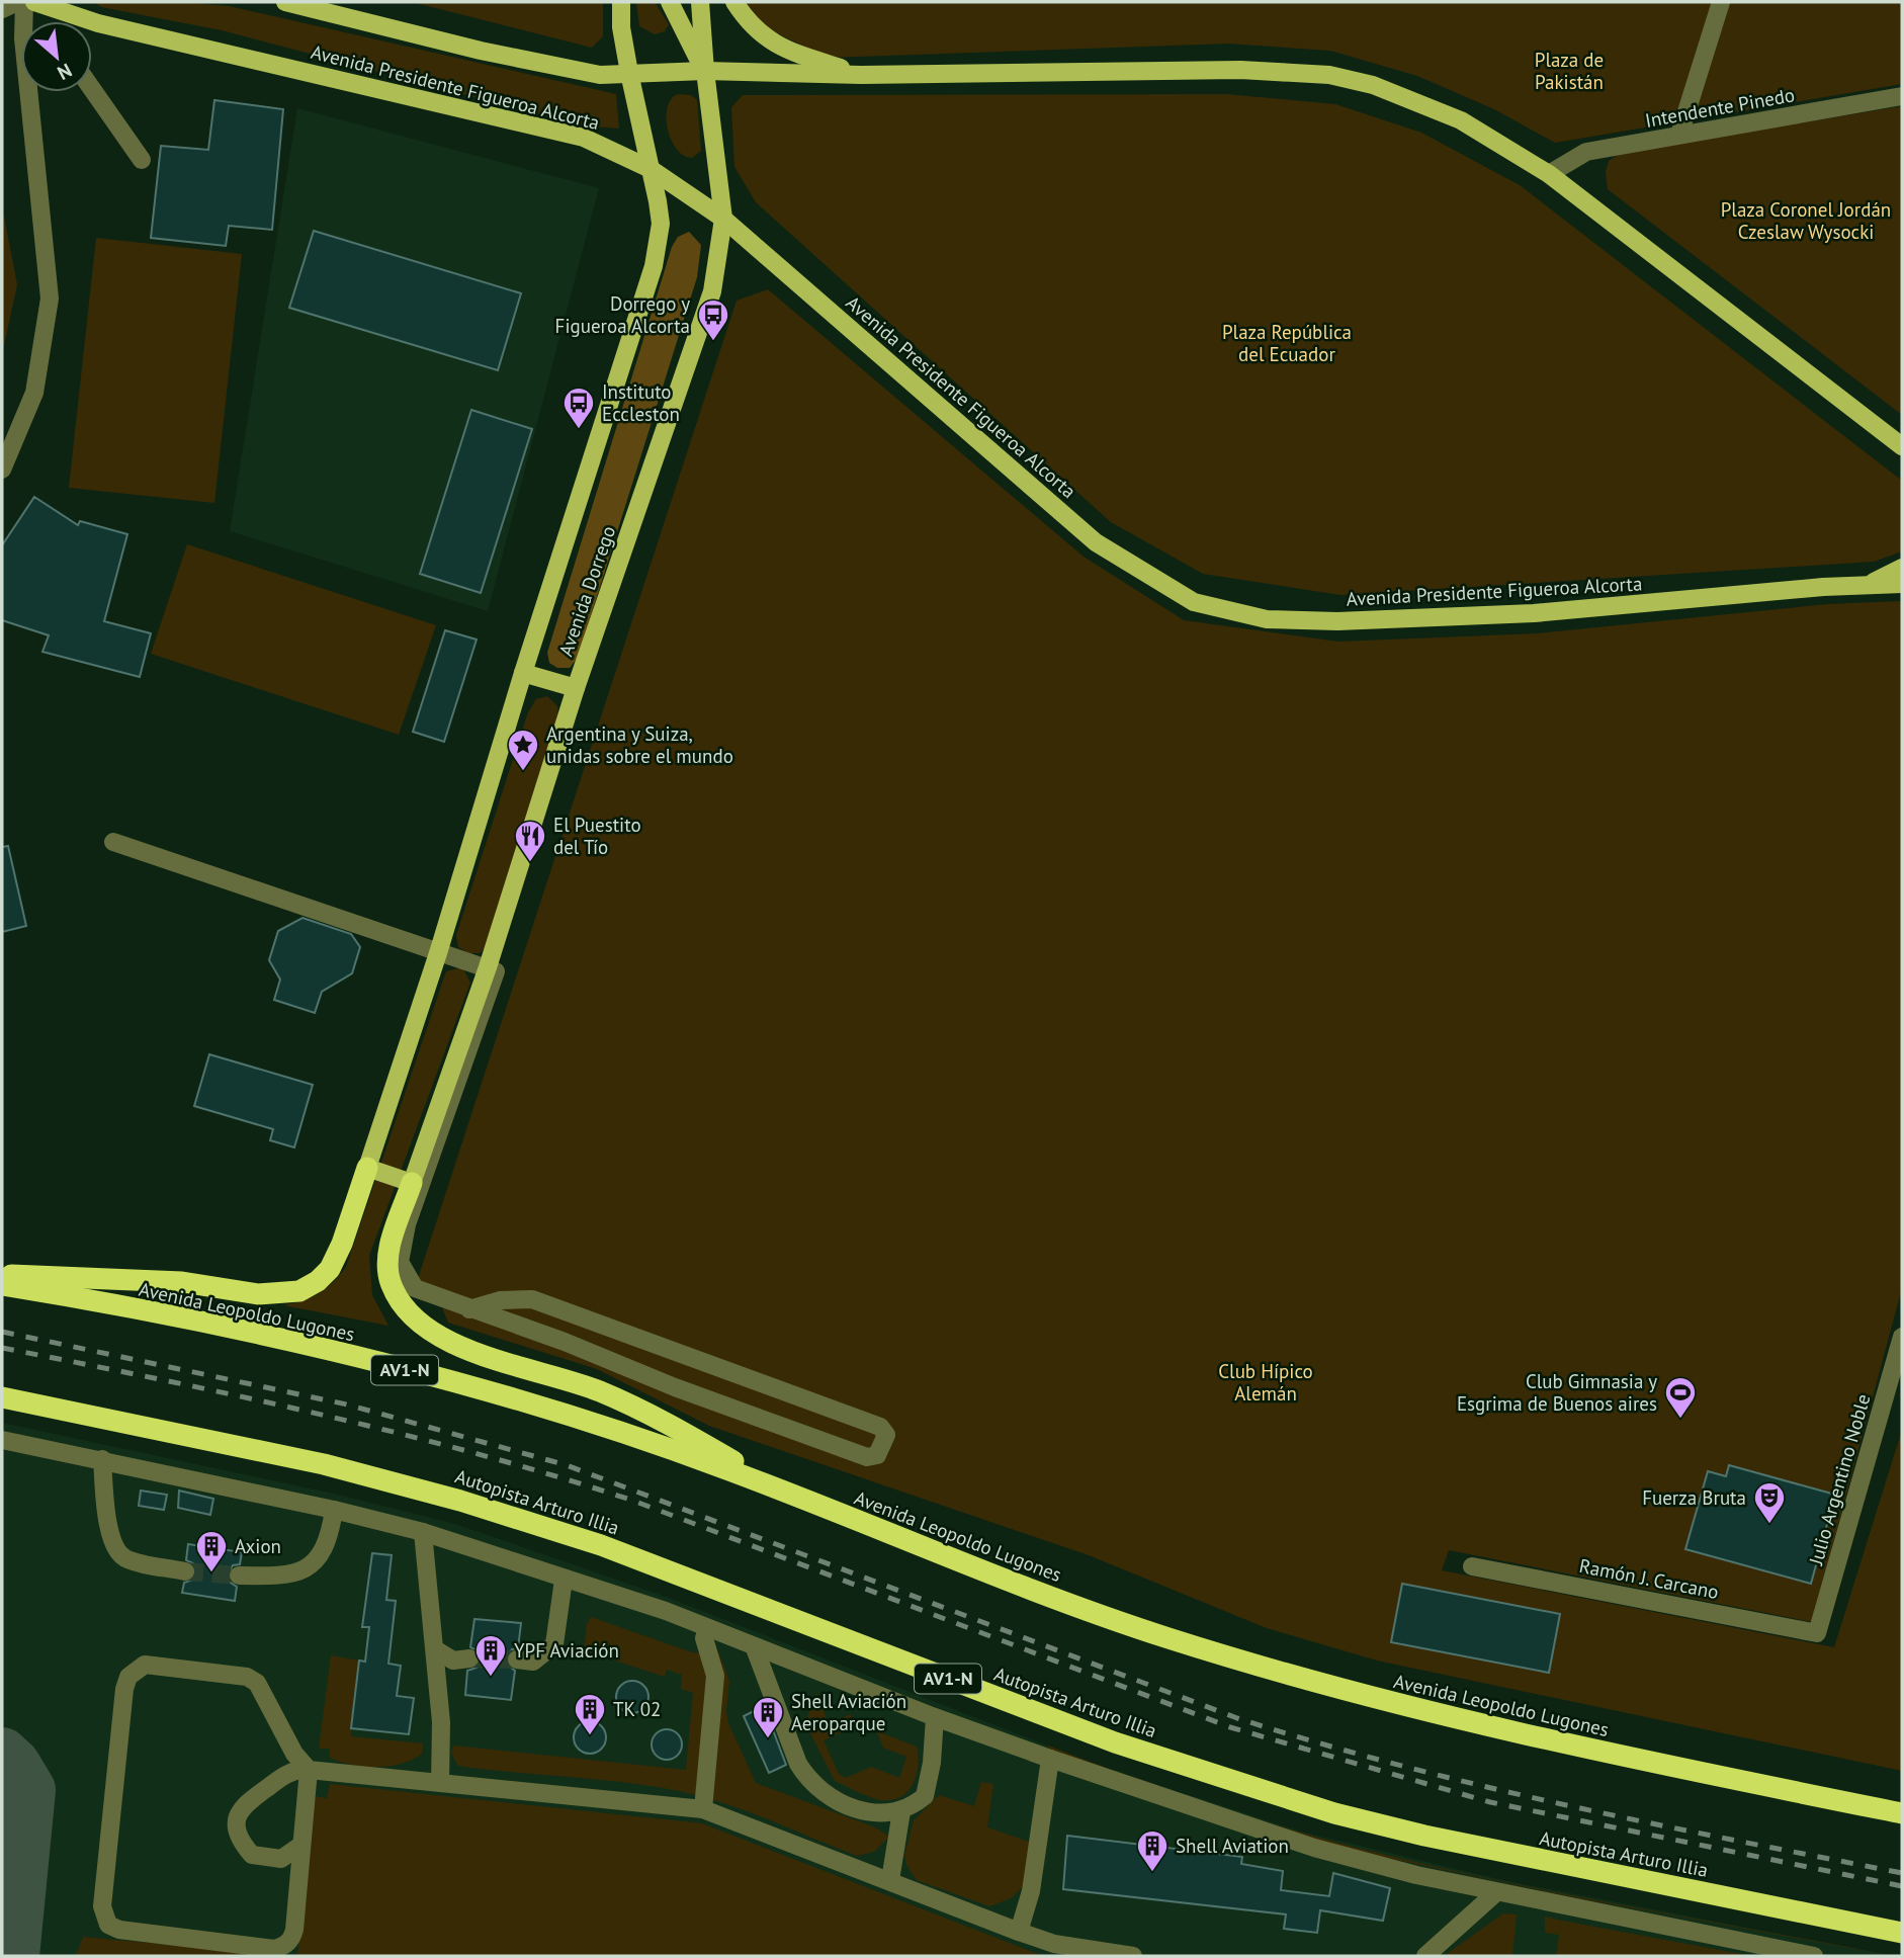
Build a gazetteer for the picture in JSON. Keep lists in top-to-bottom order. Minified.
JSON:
{"streets":{"highway":["Avenida Leopoldo Lugones","AV1-N","Autopista Arturo Illia"],"main road":["Avenida Presidente Figueroa Alcorta","Avenida Dorrego"],"street":["Intendente Pinedo","Julio Argentino Noble","Ramón J. Carcano"]},"crossings":[["Avenida Presidente Figueroa Alcorta","Avenida Dorrego"],["Julio Argentino Noble","Ramón J. Carcano"]],"parks":["Plaza de Pakistán","Plaza Coronel Jordán Czeslaw Wysocki","Plaza República del Ecuador","Club Hípico Alemán"],"places":{"bus stop":["Dorrego y Figueroa Alcorta","Instituto Eccleston"],"place":["Argentina y Suiza, unidas sobre el mundo"],"restaurant":["El Puestito del Tío"],"sports":["Club Gimnasia y Esgrima de Buenos aires"],"theatre":["Fuerza Bruta"],"building":["Axion","YPF Aviación","TK 02","Shell Aviación Aeroparque","Shell Aviation"]},"north":"bottom right"}
